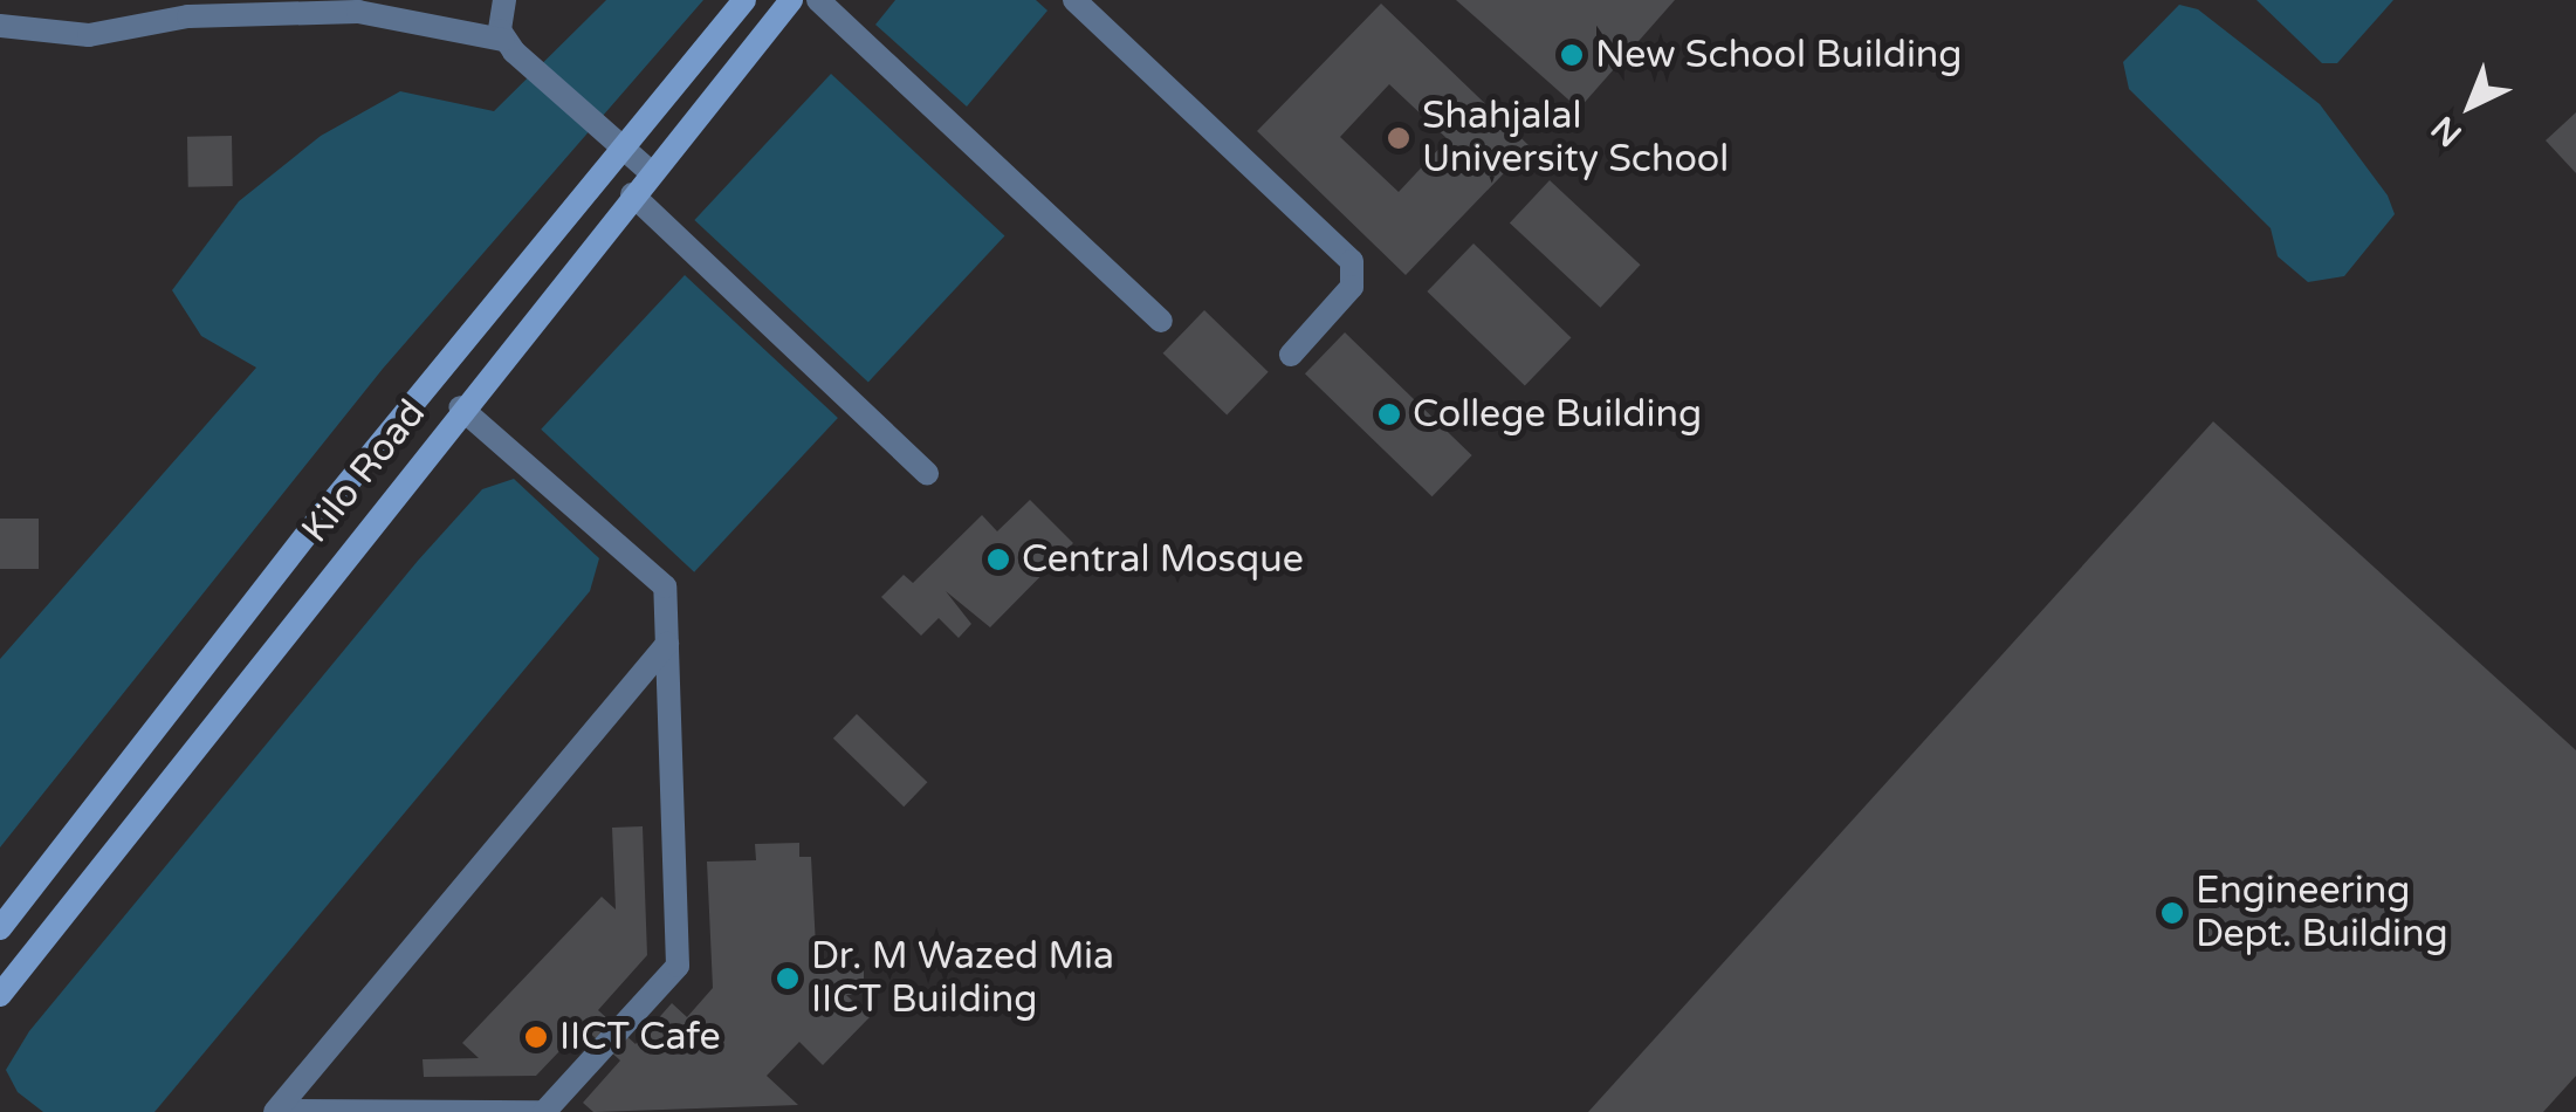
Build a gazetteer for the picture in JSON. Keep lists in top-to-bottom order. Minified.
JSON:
{"streets":{"street":["Kilo Road"]},"places":["New School Building","Shahjalal University School","College Building","Central Mosque","Engineering Dept. Building","Dr. M Wazed Mia IICT Building","IICT Cafe"],"north":"bottom left"}
